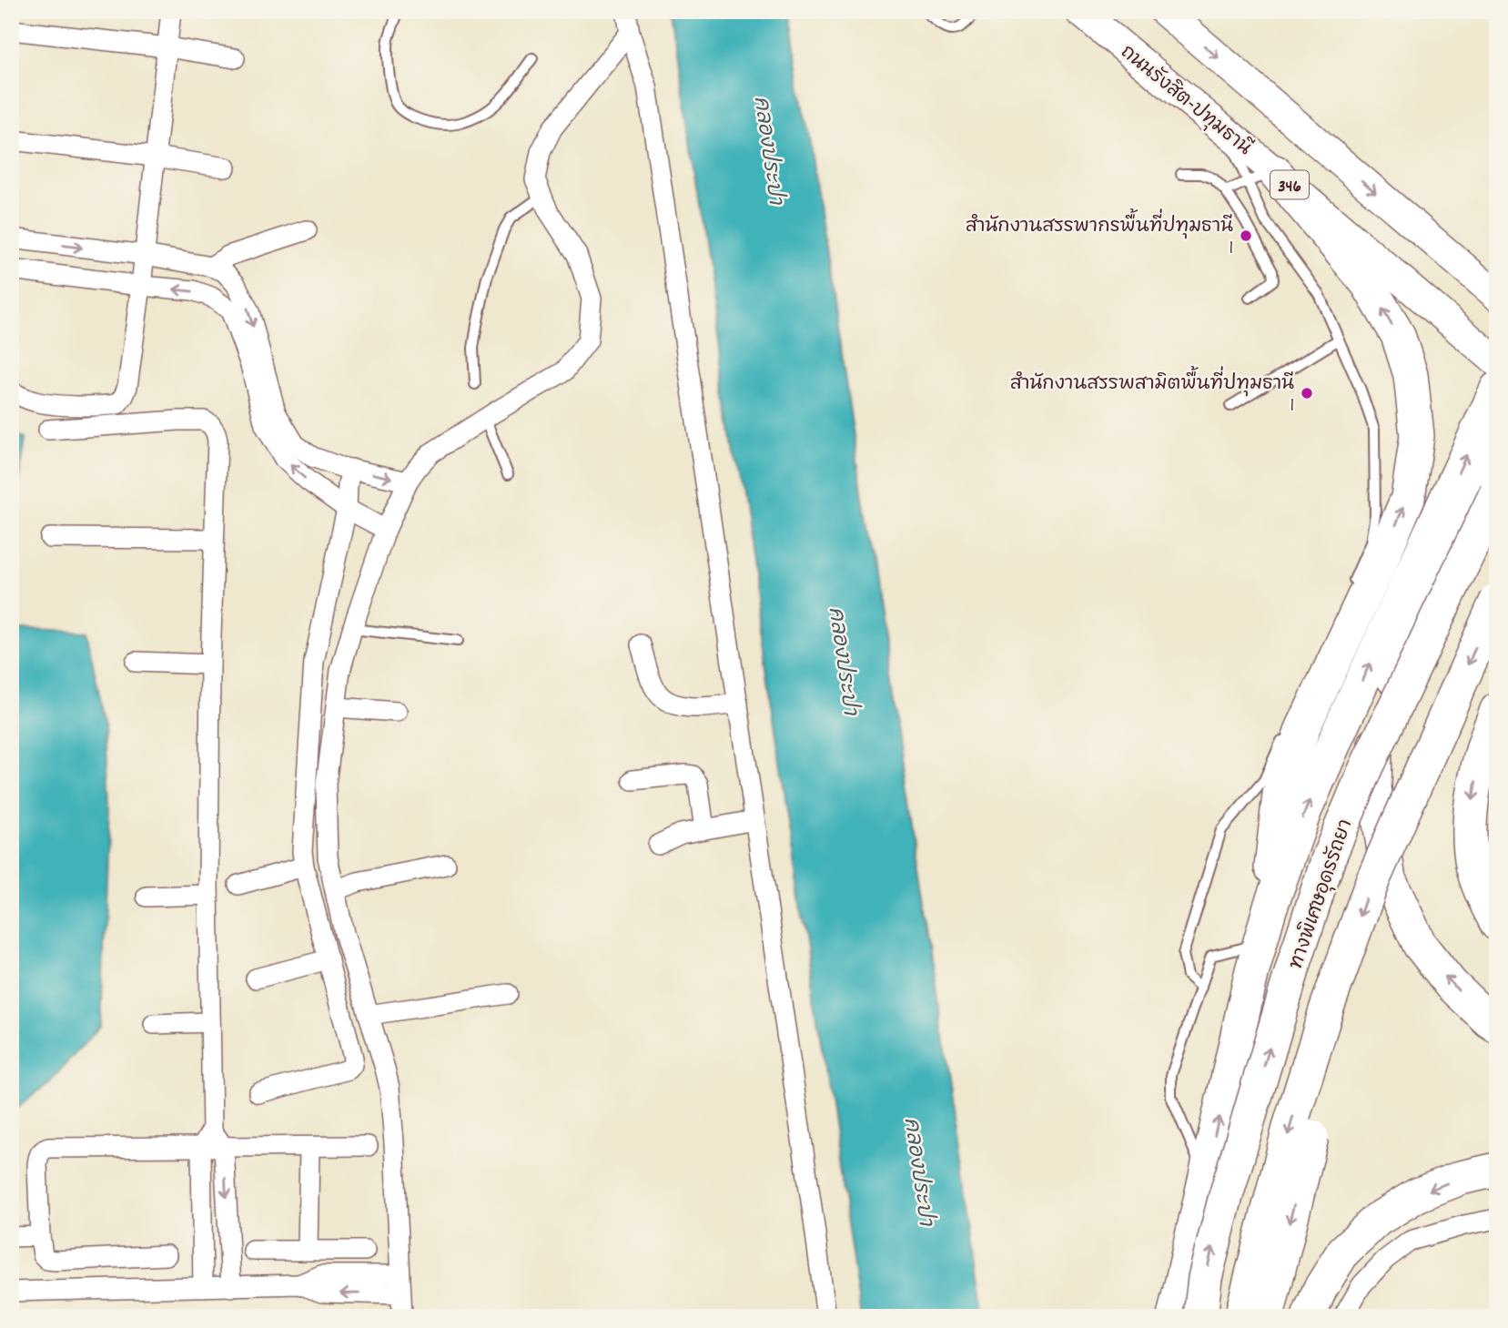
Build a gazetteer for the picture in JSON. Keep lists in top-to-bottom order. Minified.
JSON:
{"streets":{"highway":["ทางพิเศษอุดรรัถยา"],"main road":["ถนนรังสิต-ปทุมธานี","346"]},"water":["คลองประปา"],"places":["สำนักงานสรรพากรพื้นที่ปทุมธานี 1","สำนักงานสรรพสามิตพื้นที่ปทุมธานี 1"]}
